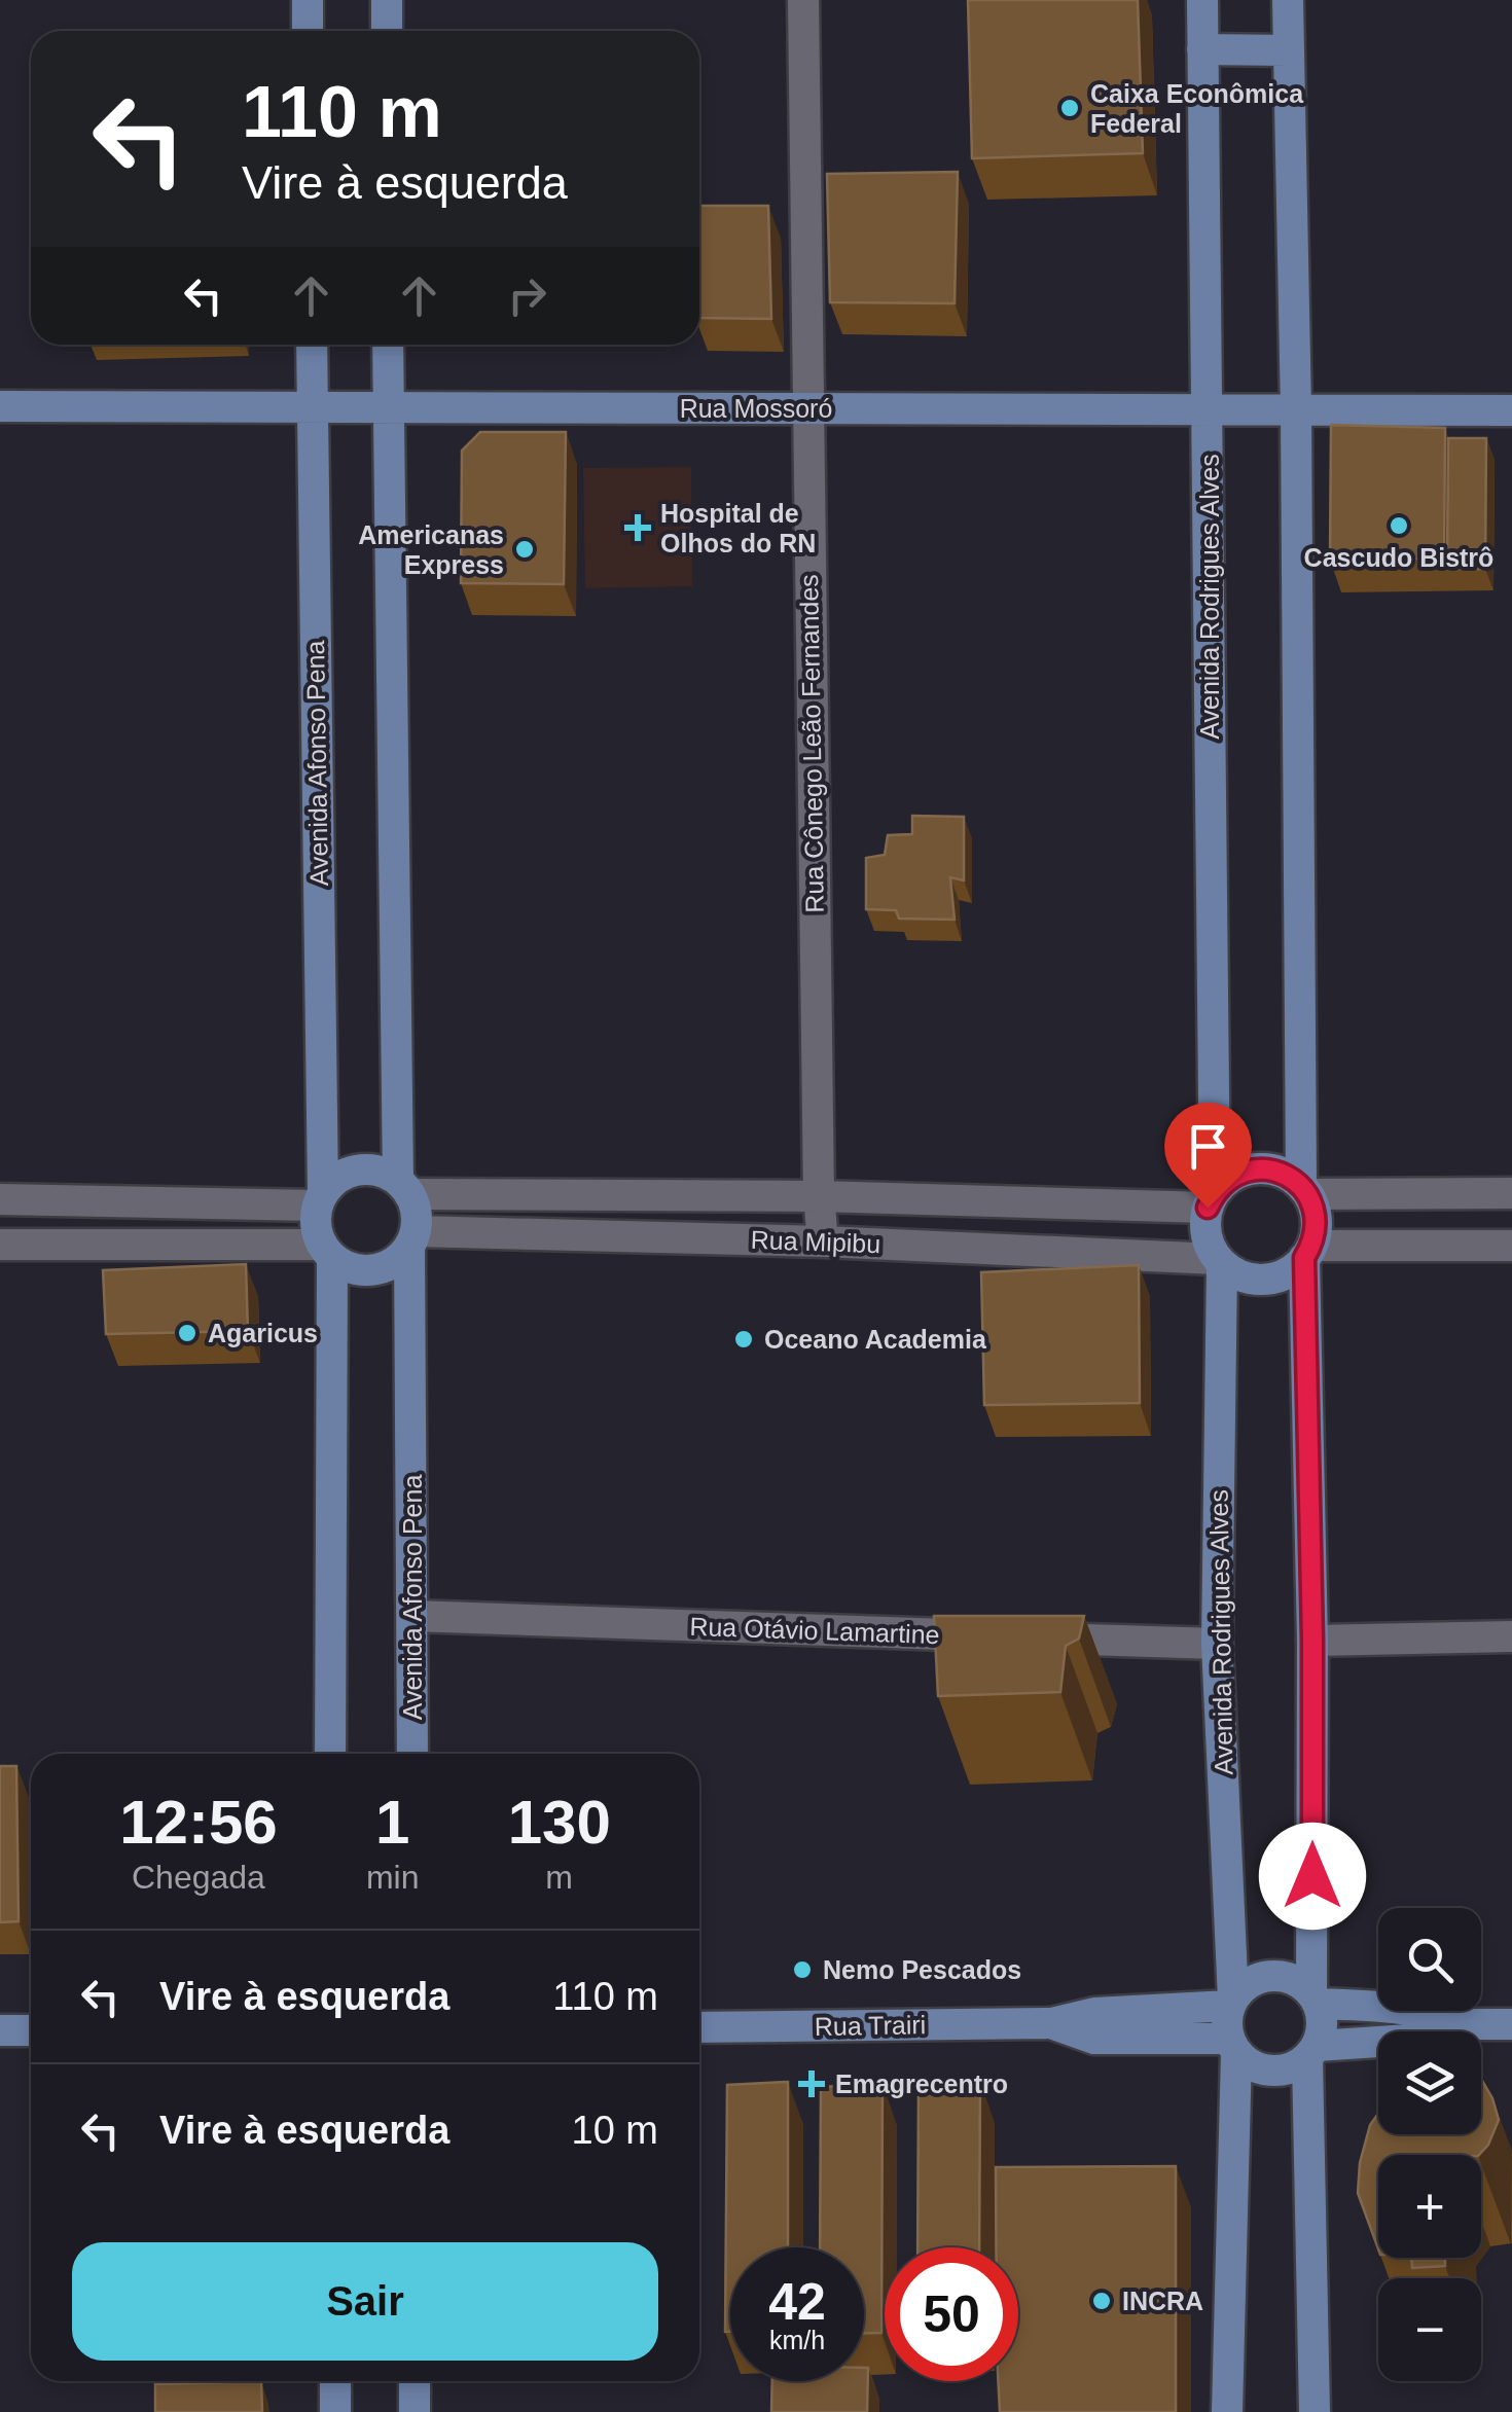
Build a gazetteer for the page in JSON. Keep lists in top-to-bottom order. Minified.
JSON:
{"streets":{"main road":["Rua Mossoró","Avenida Rodrigues Alves","Avenida Afonso Pena","Rua Trairi"],"street":["Rua Cônego Leão Fernandes","Rua Mipibu","Rua Otávio Lamartine"]},"crossings":[["Rua Mossoró","Avenida Rodrigues Alves"],["Rua Mossoró","Rua Cônego Leão Fernandes"],["Rua Mossoró","Avenida Afonso Pena"],["Avenida Rodrigues Alves","Rua Mipibu"],["Avenida Rodrigues Alves","Rua Otávio Lamartine"],["Avenida Rodrigues Alves","Rua Trairi"],["Rua Cônego Leão Fernandes","Rua Mipibu"],["Avenida Afonso Pena","Rua Mipibu"],["Avenida Afonso Pena","Rua Otávio Lamartine"]],"places":{"other":["Caixa Econômica Federal","Cascudo Bistrô","Americanas Express","Agaricus","Oceano Academia","Nemo Pescados","INCRA"],"health":["Hospital de Olhos do RN","Emagrecentro"]},"page":{"turn":["110 m","Vire à esquerda"],"eta":["12:56","Chegada","1","min","130","m"],"map_buttons":["+","−"],"list":[{"name":"Vire à esquerda","value":"110 m"},{"name":"Vire à esquerda","value":"10 m"}],"buttons":"Sair","speed":"42 km/h","limit":"50"}}
